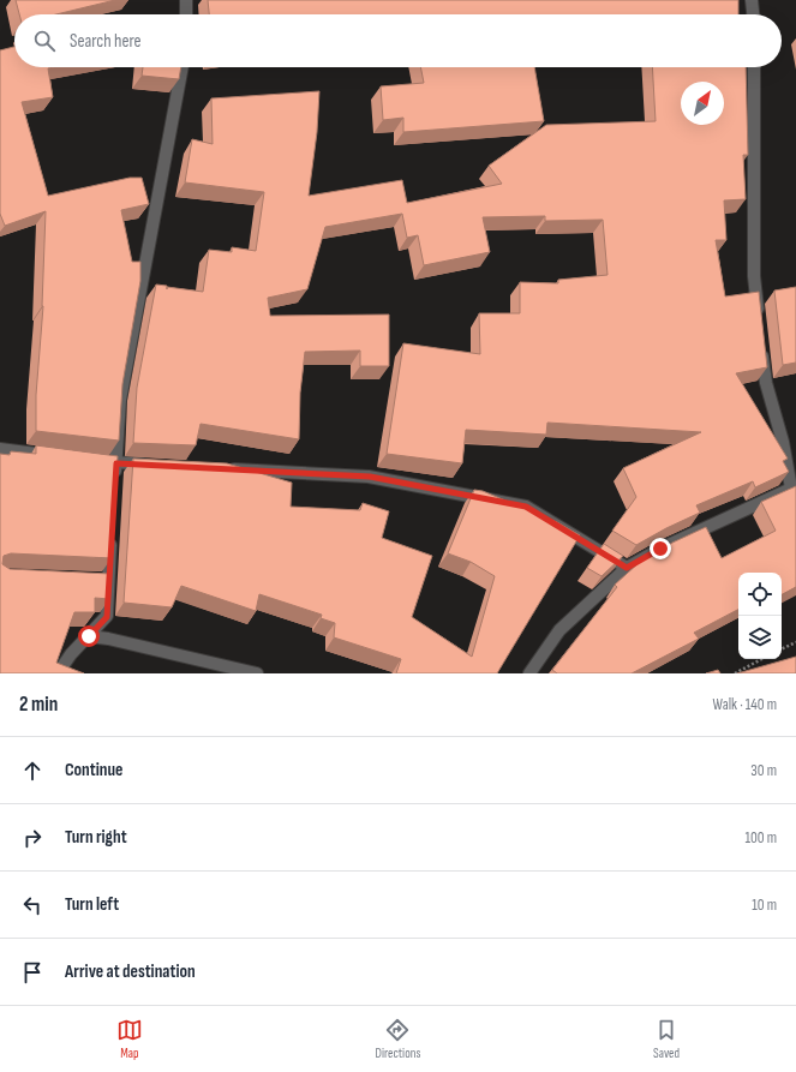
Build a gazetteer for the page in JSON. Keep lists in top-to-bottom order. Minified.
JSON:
{"north":"top right","page":{"search":"Search here","heading":["2 min","Walk · 140 m"],"list":[["Continue","30 m"],["Turn right","100 m"],["Turn left","10 m"],"Arrive at destination"],"nav":["Map","Directions","Saved"]}}
